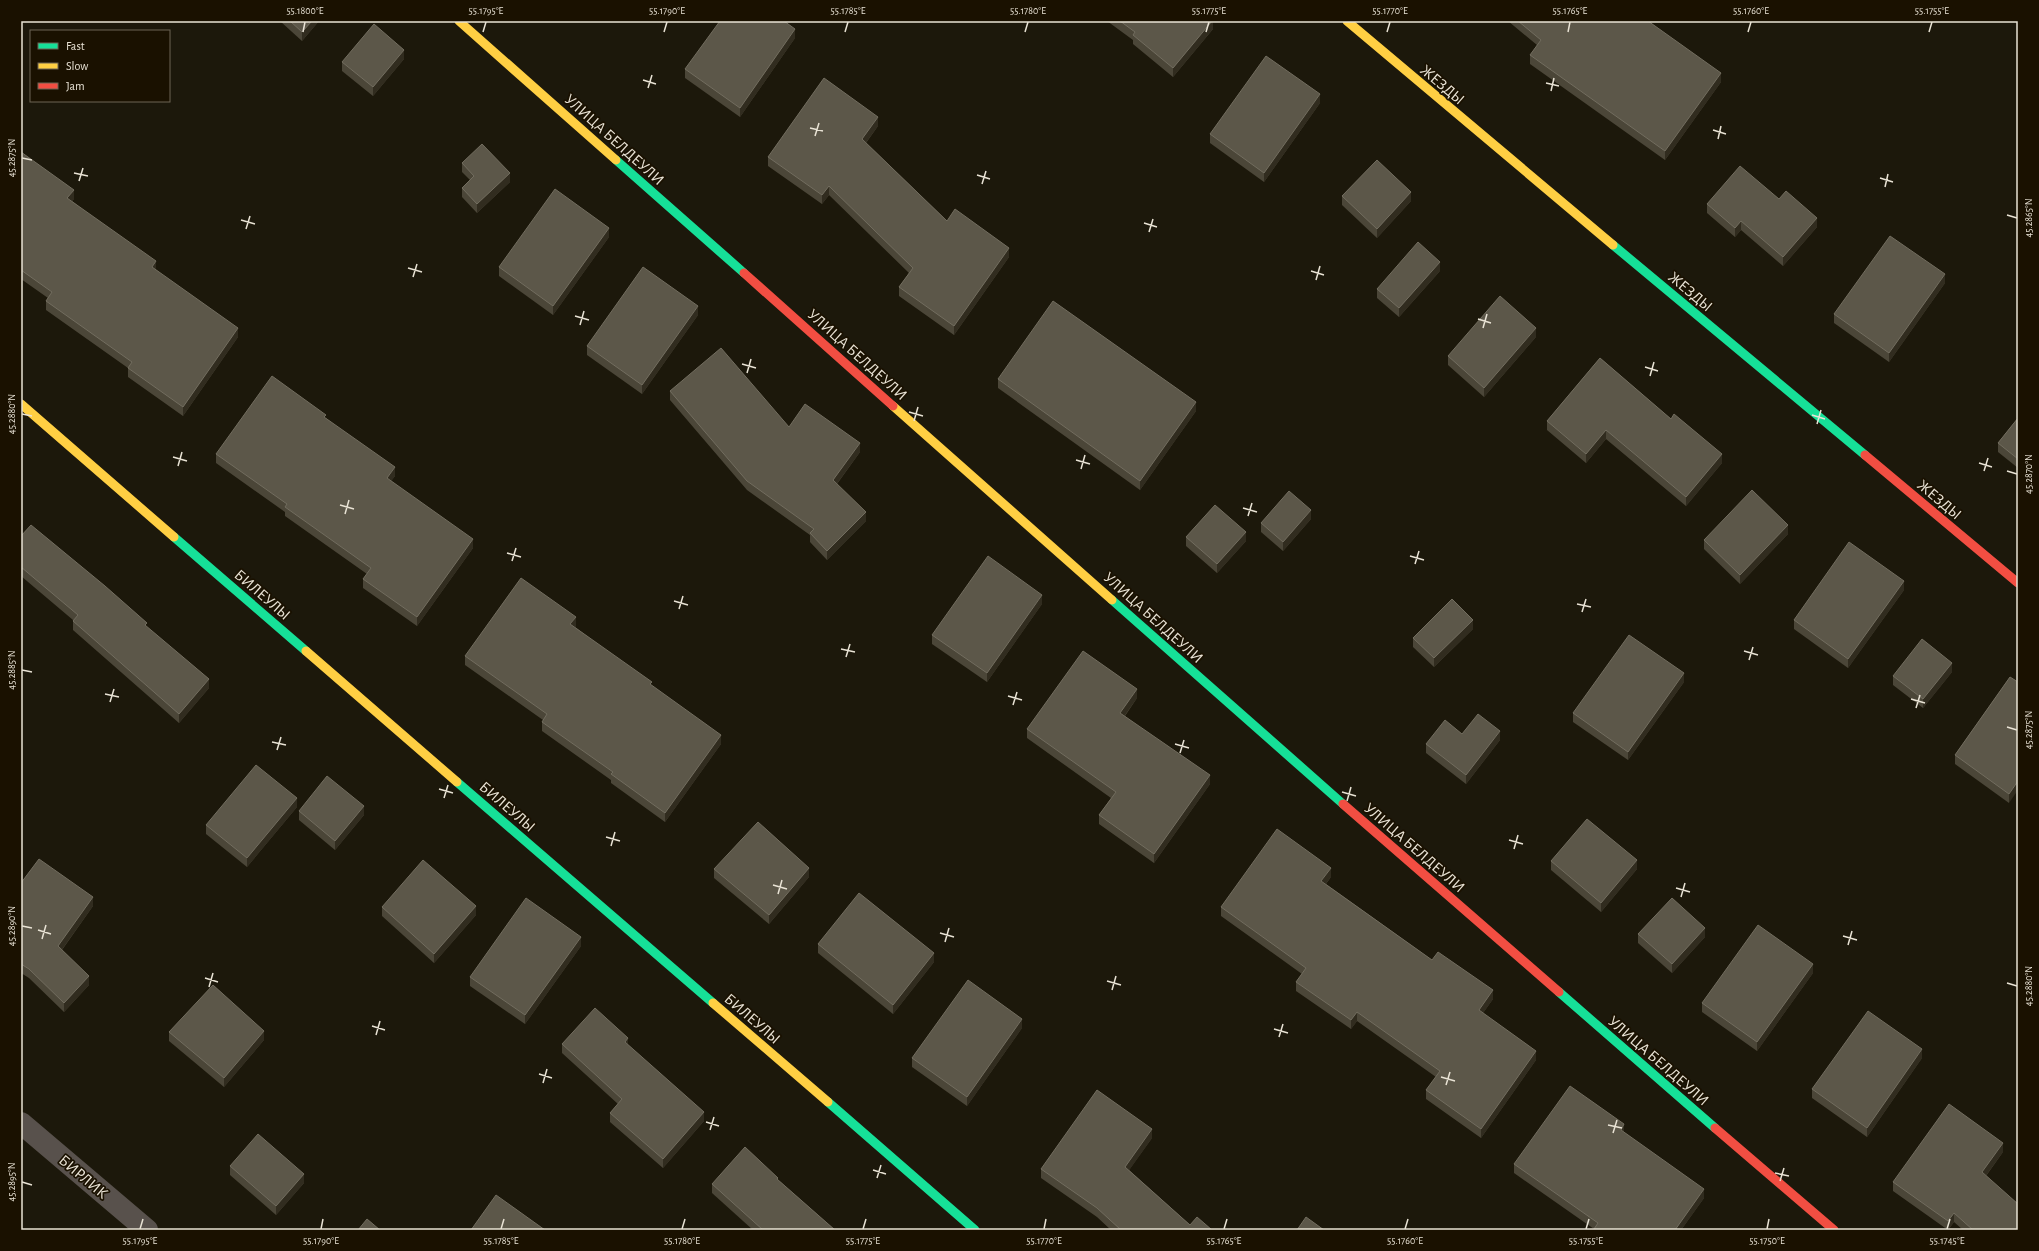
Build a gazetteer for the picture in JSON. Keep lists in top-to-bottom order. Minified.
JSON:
{"streets":{"street":["ЖЕЗДЫ","УЛИЦА БЕЛДЕУЛИ","БИЛЕУЛЫ","БИРЛИК"]},"legend":["Fast","Slow","Jam"],"coordinates":["55.1800°E","55.1795°E","55.1790°E","55.1785°E","55.1780°E","55.1775°E","55.1770°E","55.1765°E","55.1760°E","55.1755°E","45.2875°N","45.2865°N","45.2880°N","45.2870°N","45.2885°N","45.2890°N","45.2895°N","55.1750°E","55.1745°E"]}
